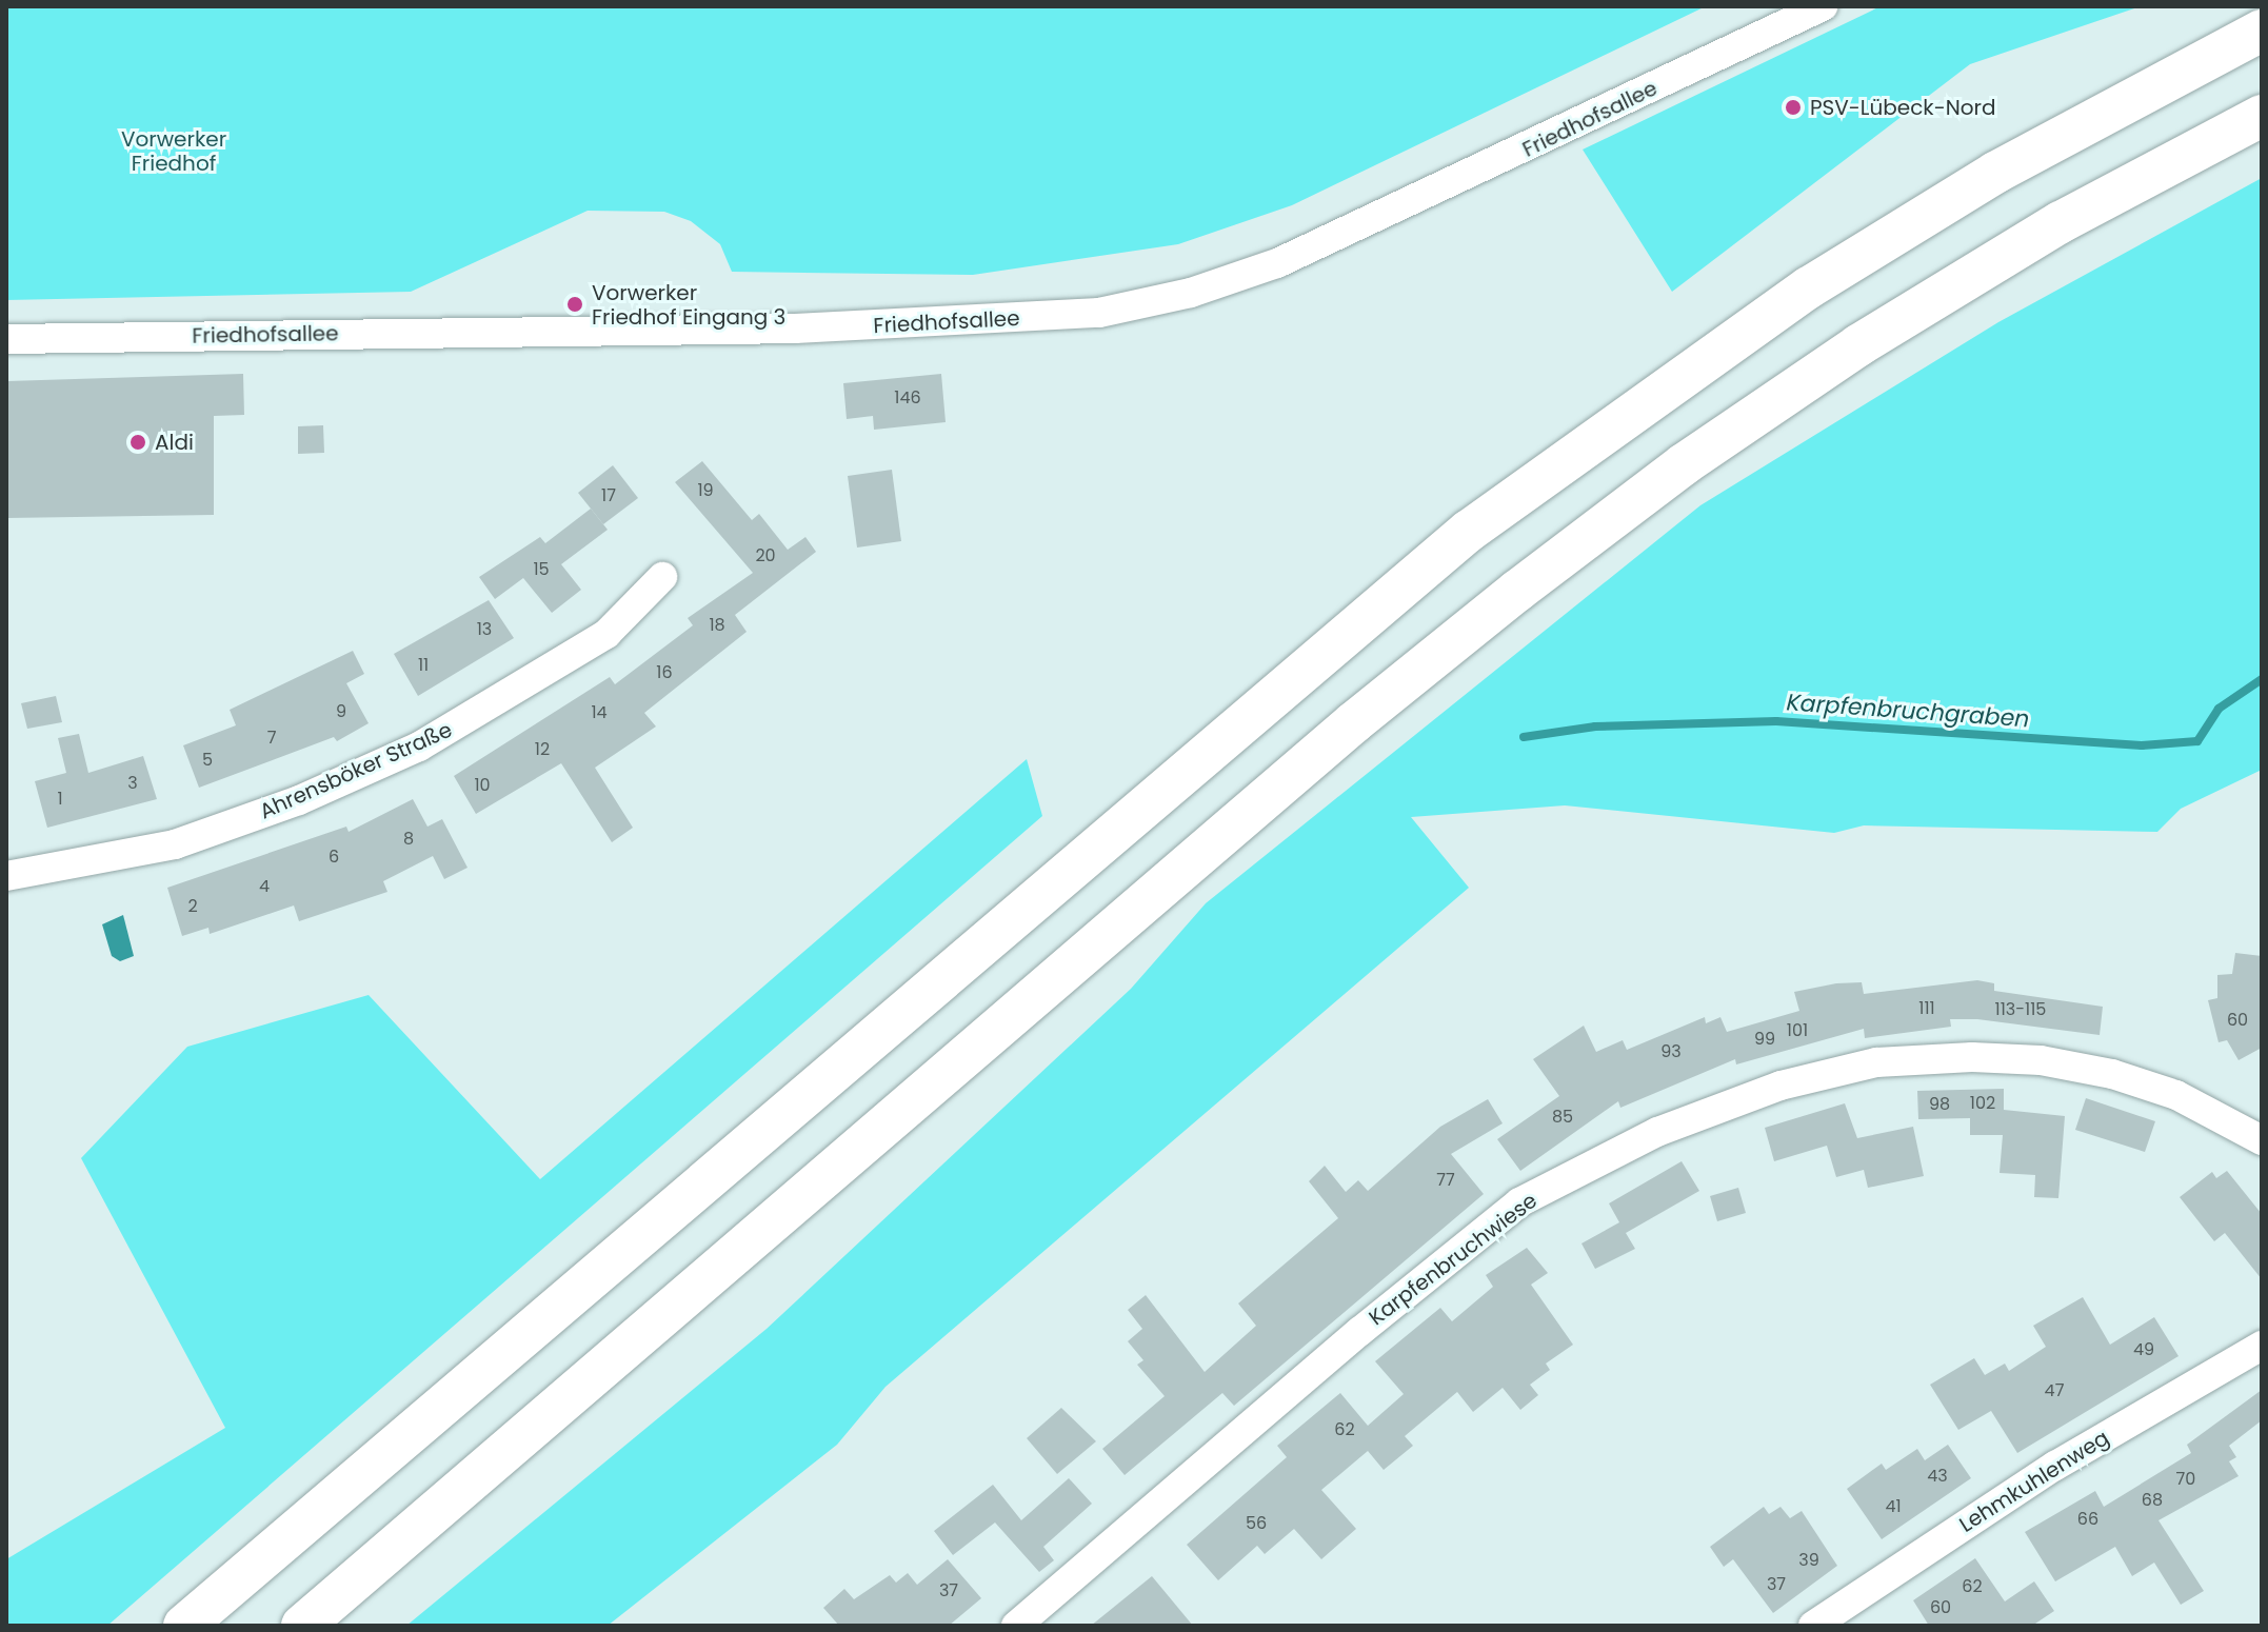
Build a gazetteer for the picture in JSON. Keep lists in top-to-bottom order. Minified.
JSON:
{"streets":{"street":["Friedhofsallee","Ahrensböker Straße","Karpfenbruchwiese","Lehmkuhlenweg"]},"water":["Karpfenbruchgraben"],"parks":["Vorwerker Friedhof"],"places":["PSV-Lübeck-Nord","Vorwerker Friedhof Eingang 3","Aldi"],"house_numbers":["146","19","17","20","15","18","13","11","16","9","14","7","12","5","3","10","1","8","6","4","2","111","113-115","60","101","99","93","102","98","85","77","49","47","62","43","70","68","41","66","56","39","37","62","37","60"]}
